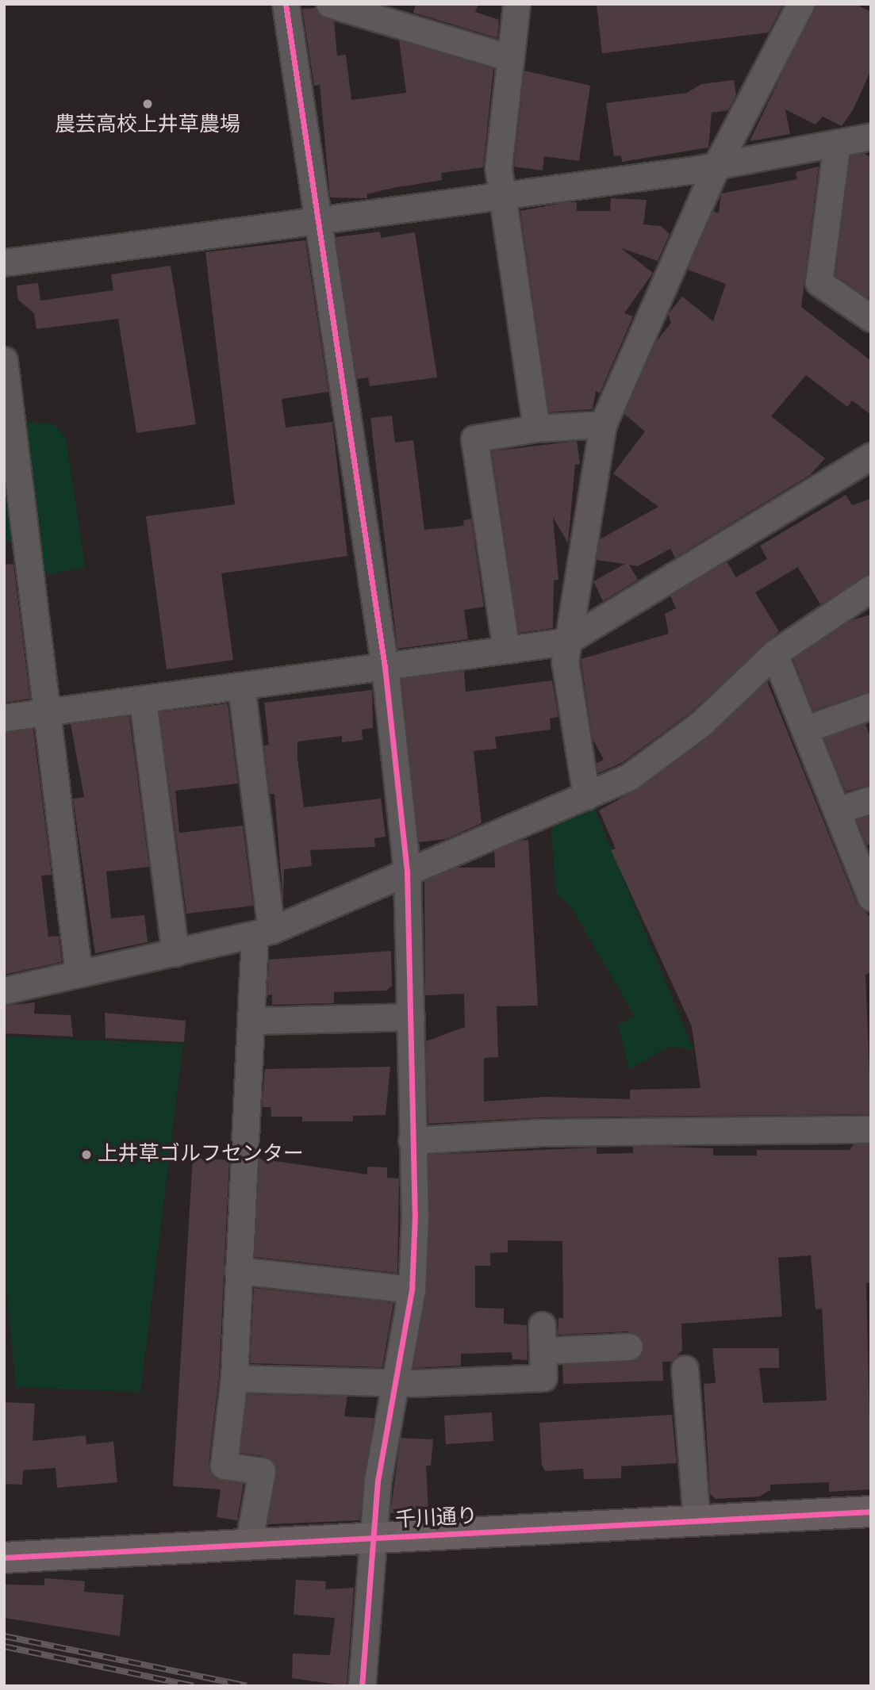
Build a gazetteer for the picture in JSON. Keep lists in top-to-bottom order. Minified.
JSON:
{"streets":{"main road":["千川通り"]},"places":["農芸高校上井草農場","上井草ゴルフセンター"]}
